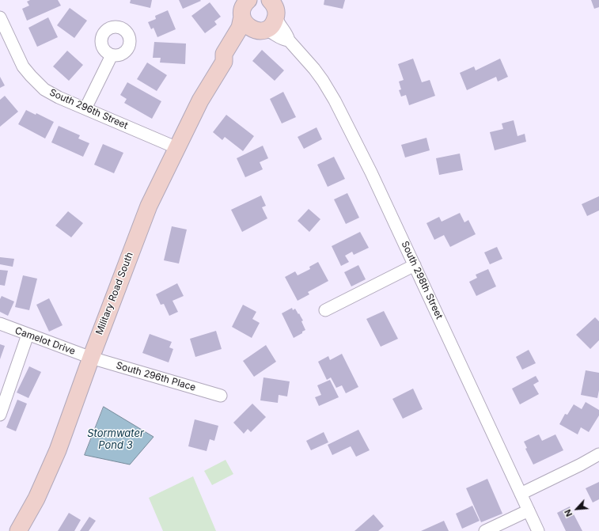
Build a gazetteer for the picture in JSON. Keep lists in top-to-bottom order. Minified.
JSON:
{"streets":{"main road":["Military Road South"],"street":["South 296th Street","South 298th Street","Camelot Drive","South 296th Place"]},"crossings":[["South 296th Street","Military Road South"],["South 298th Street","Military Road South"],["Military Road South","Camelot Drive"],["Military Road South","South 296th Place"],["Camelot Drive","South 296th Place"]],"water":["Stormwater Pond 3"],"north":"bottom left"}
